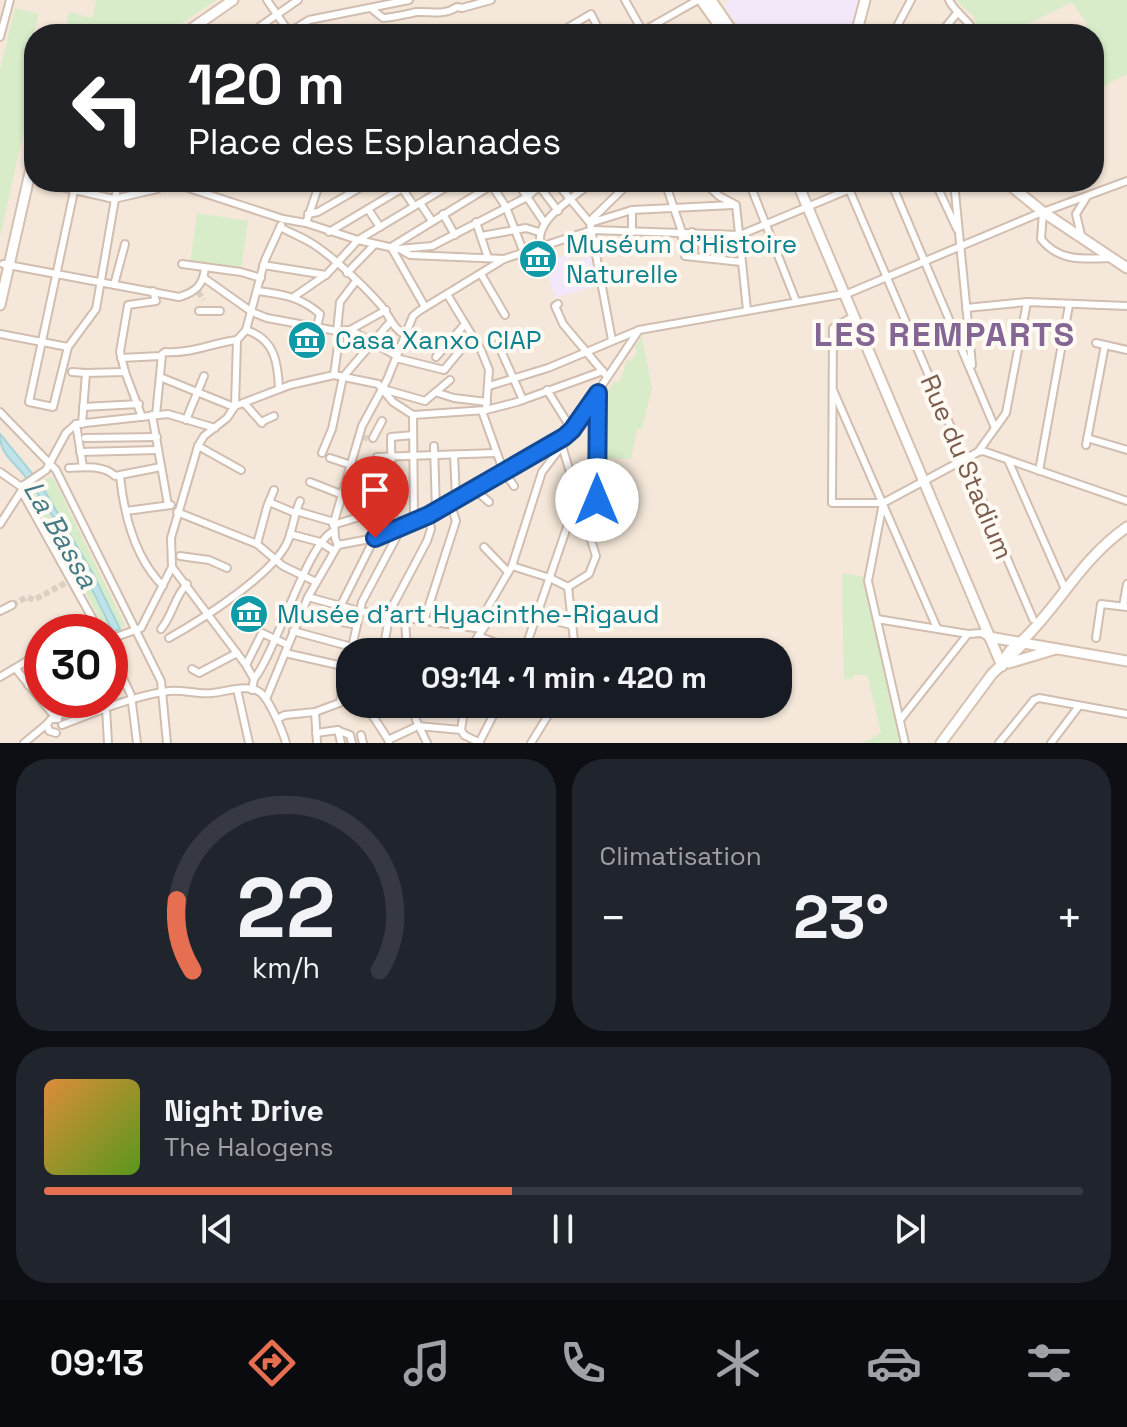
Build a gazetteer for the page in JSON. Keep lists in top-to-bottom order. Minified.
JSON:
{"streets":{"street":["Rue du Stadium"]},"districts":["LES REMPARTS"],"water":["La Bassa"],"places":{"museum":["Muséum d’Histoire Naturelle","Casa Xanxo CIAP","Musée d'art Hyacinthe-Rigaud"]},"page":{"turn":["120 m","Place des Esplanades"],"limit":"30","trip":"09:14 · 1 min · 420 m","tile":"Climatisation","heat":["−","23°","+"],"song":["Night Drive","The Halogens"],"tabs":"09:13","gauge":["22","km/h"]}}
